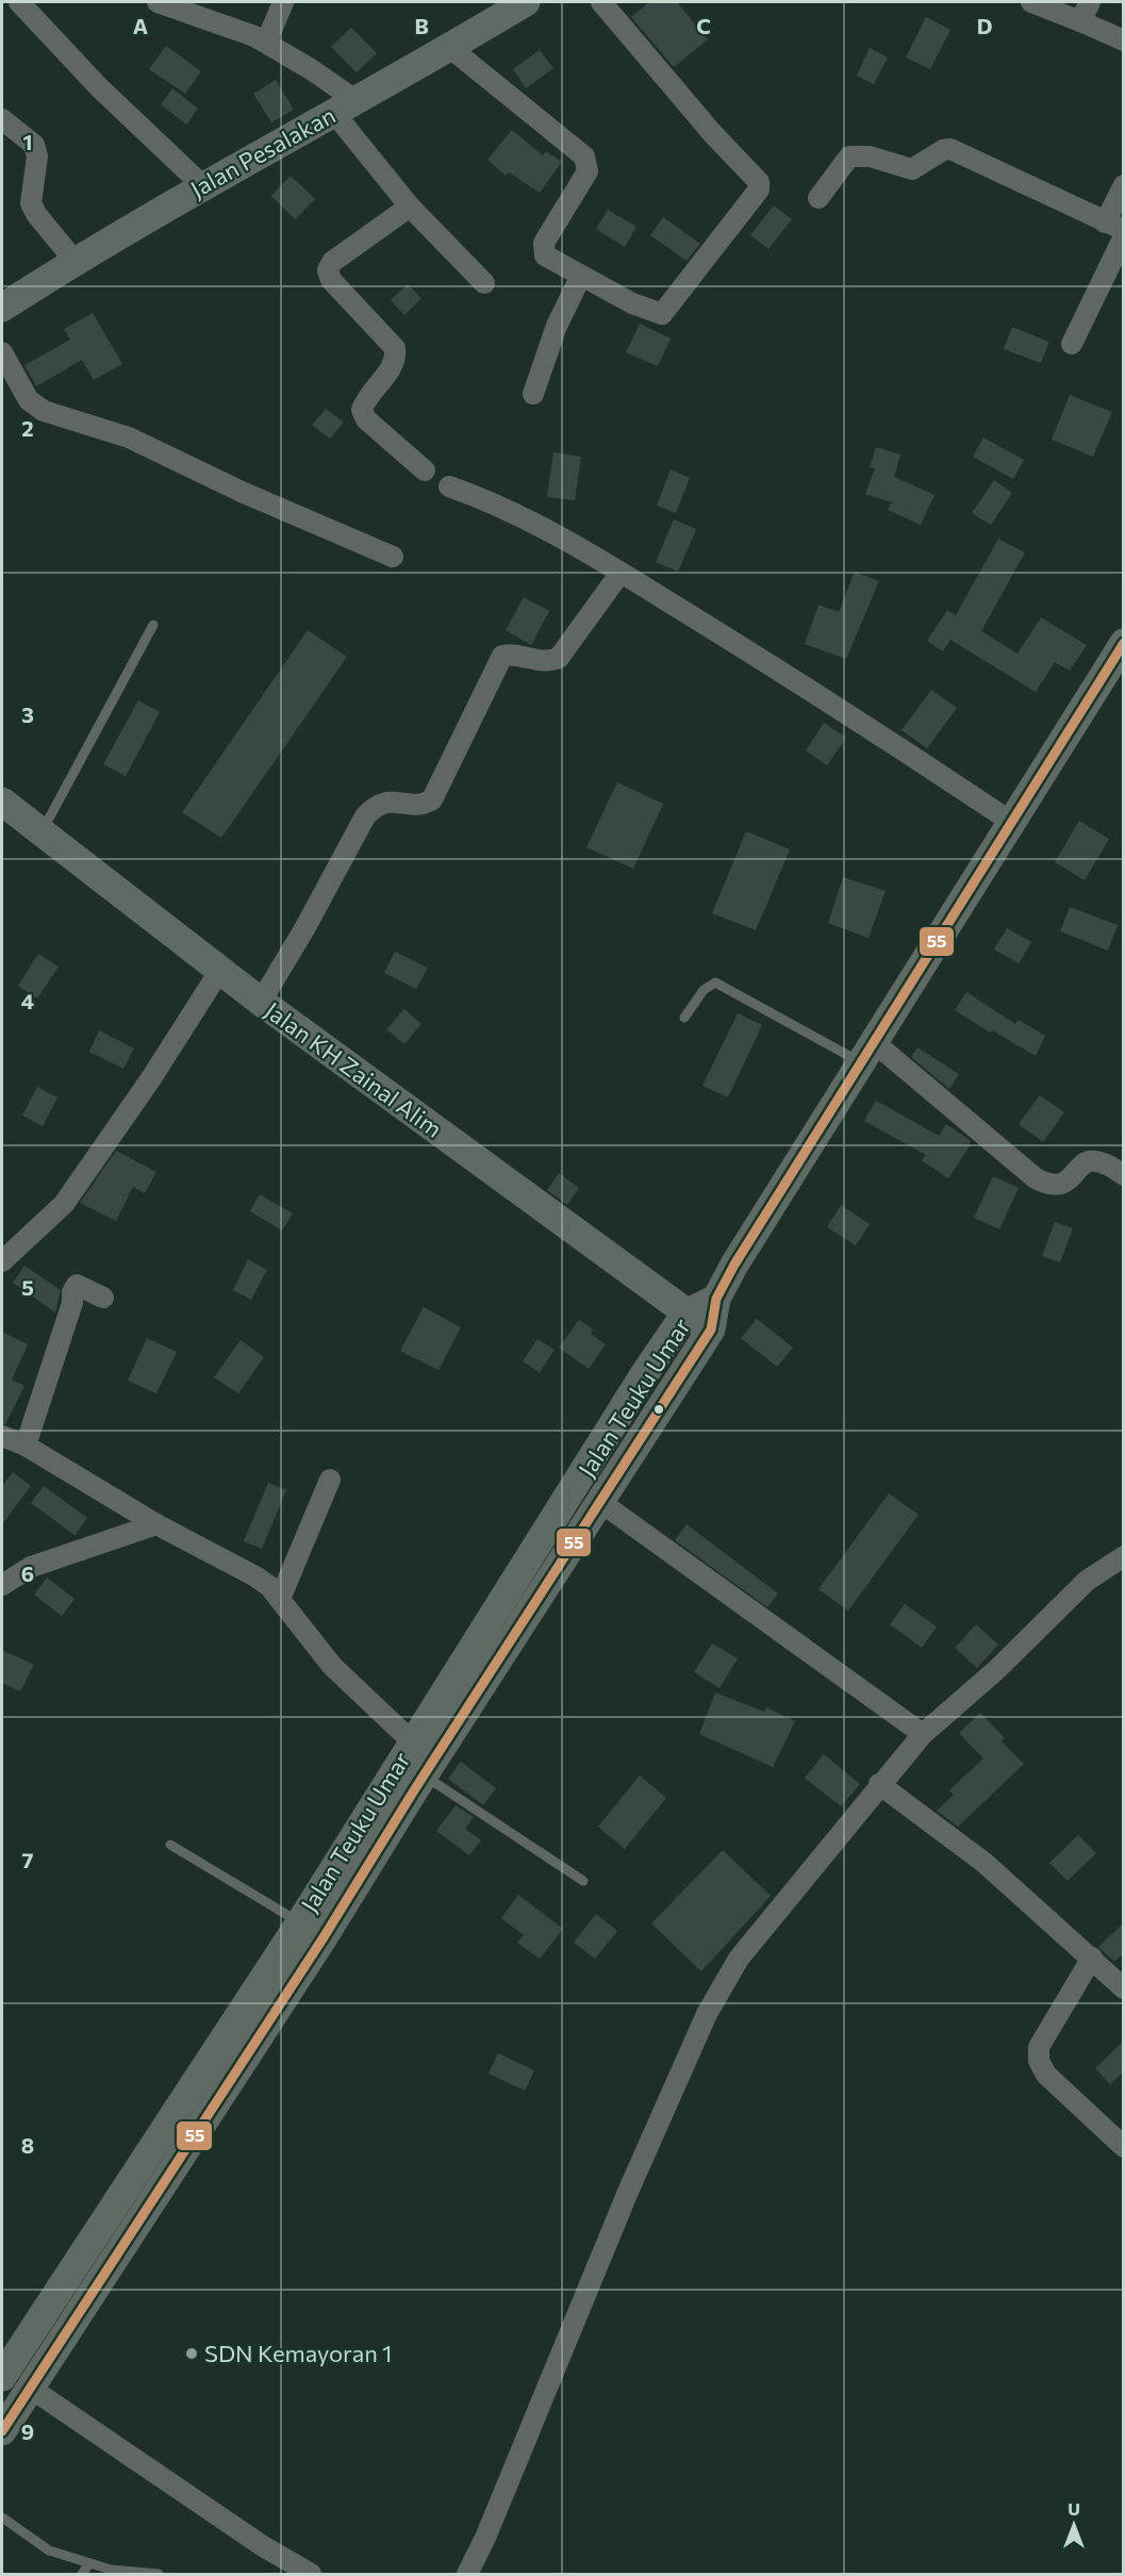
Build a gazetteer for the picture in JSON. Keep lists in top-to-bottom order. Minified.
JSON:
{"streets":{"main road":["Jalan Pesalakan","Jalan KH Zainal Alim","Jalan Teuku Umar"]},"crossings":[["Jalan KH Zainal Alim","Jalan Teuku Umar"]],"places":["SDN Kemayoran 1"],"lines":["transit line 55"],"north":"top","grid":{"columns":["A","B","C","D"],"rows":["1","2","3","4","5","6","7","8","9"]}}
